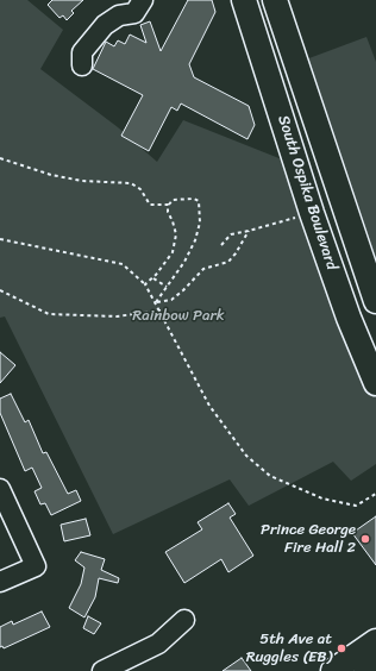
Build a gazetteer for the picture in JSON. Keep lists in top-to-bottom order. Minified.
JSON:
{"streets":{"main road":["South Ospika Boulevard"]},"parks":["Rainbow Park"],"places":["Prince George Fire Hall 2","5th Ave at Ruggles (EB)"]}
